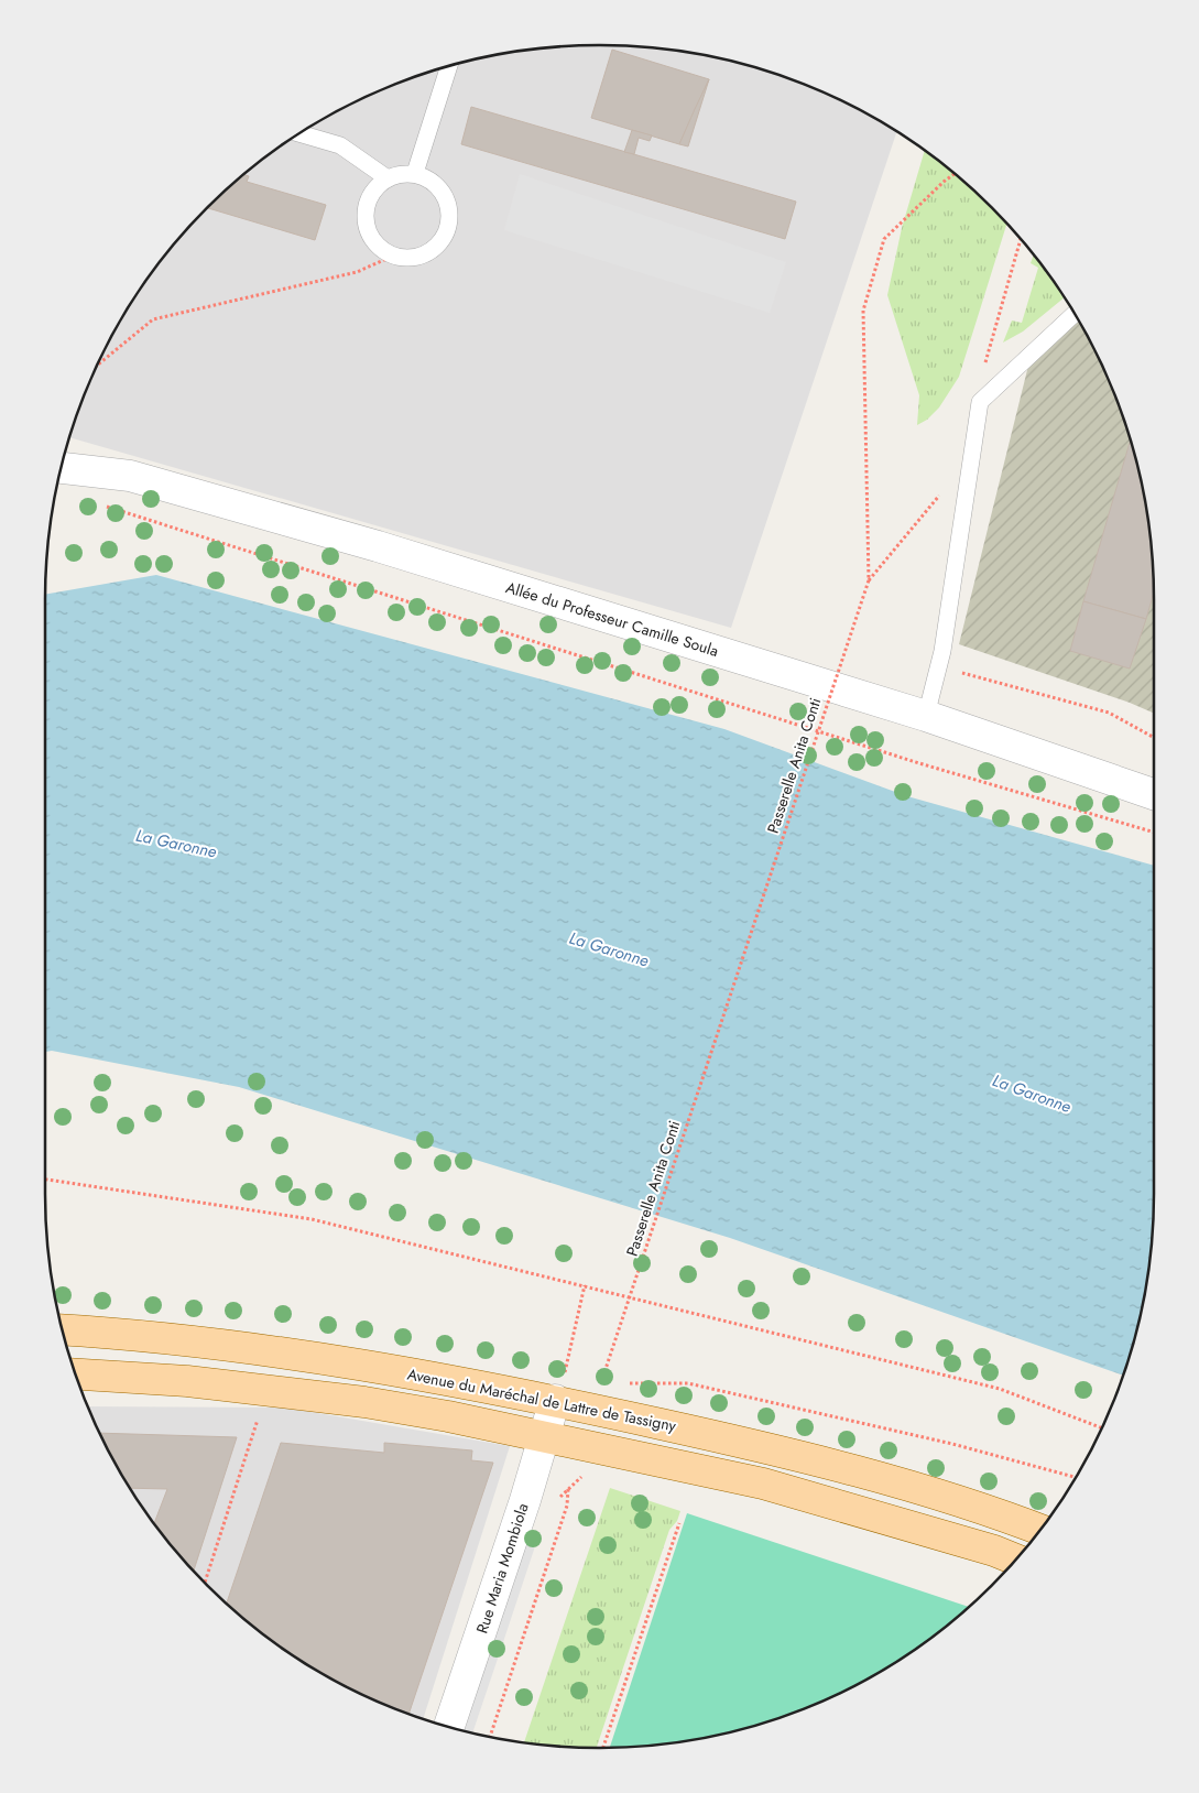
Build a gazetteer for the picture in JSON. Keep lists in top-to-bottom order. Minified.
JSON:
{"streets":{"main road":["Avenue du Maréchal de Lattre de Tassigny"],"street":["Allée du Professeur Camille Soula","Rue Maria Mombiola"],"path":["Passerelle Anita Conti"]},"crossings":[["Avenue du Maréchal de Lattre de Tassigny","Rue Maria Mombiola"]],"water":["La Garonne"]}
